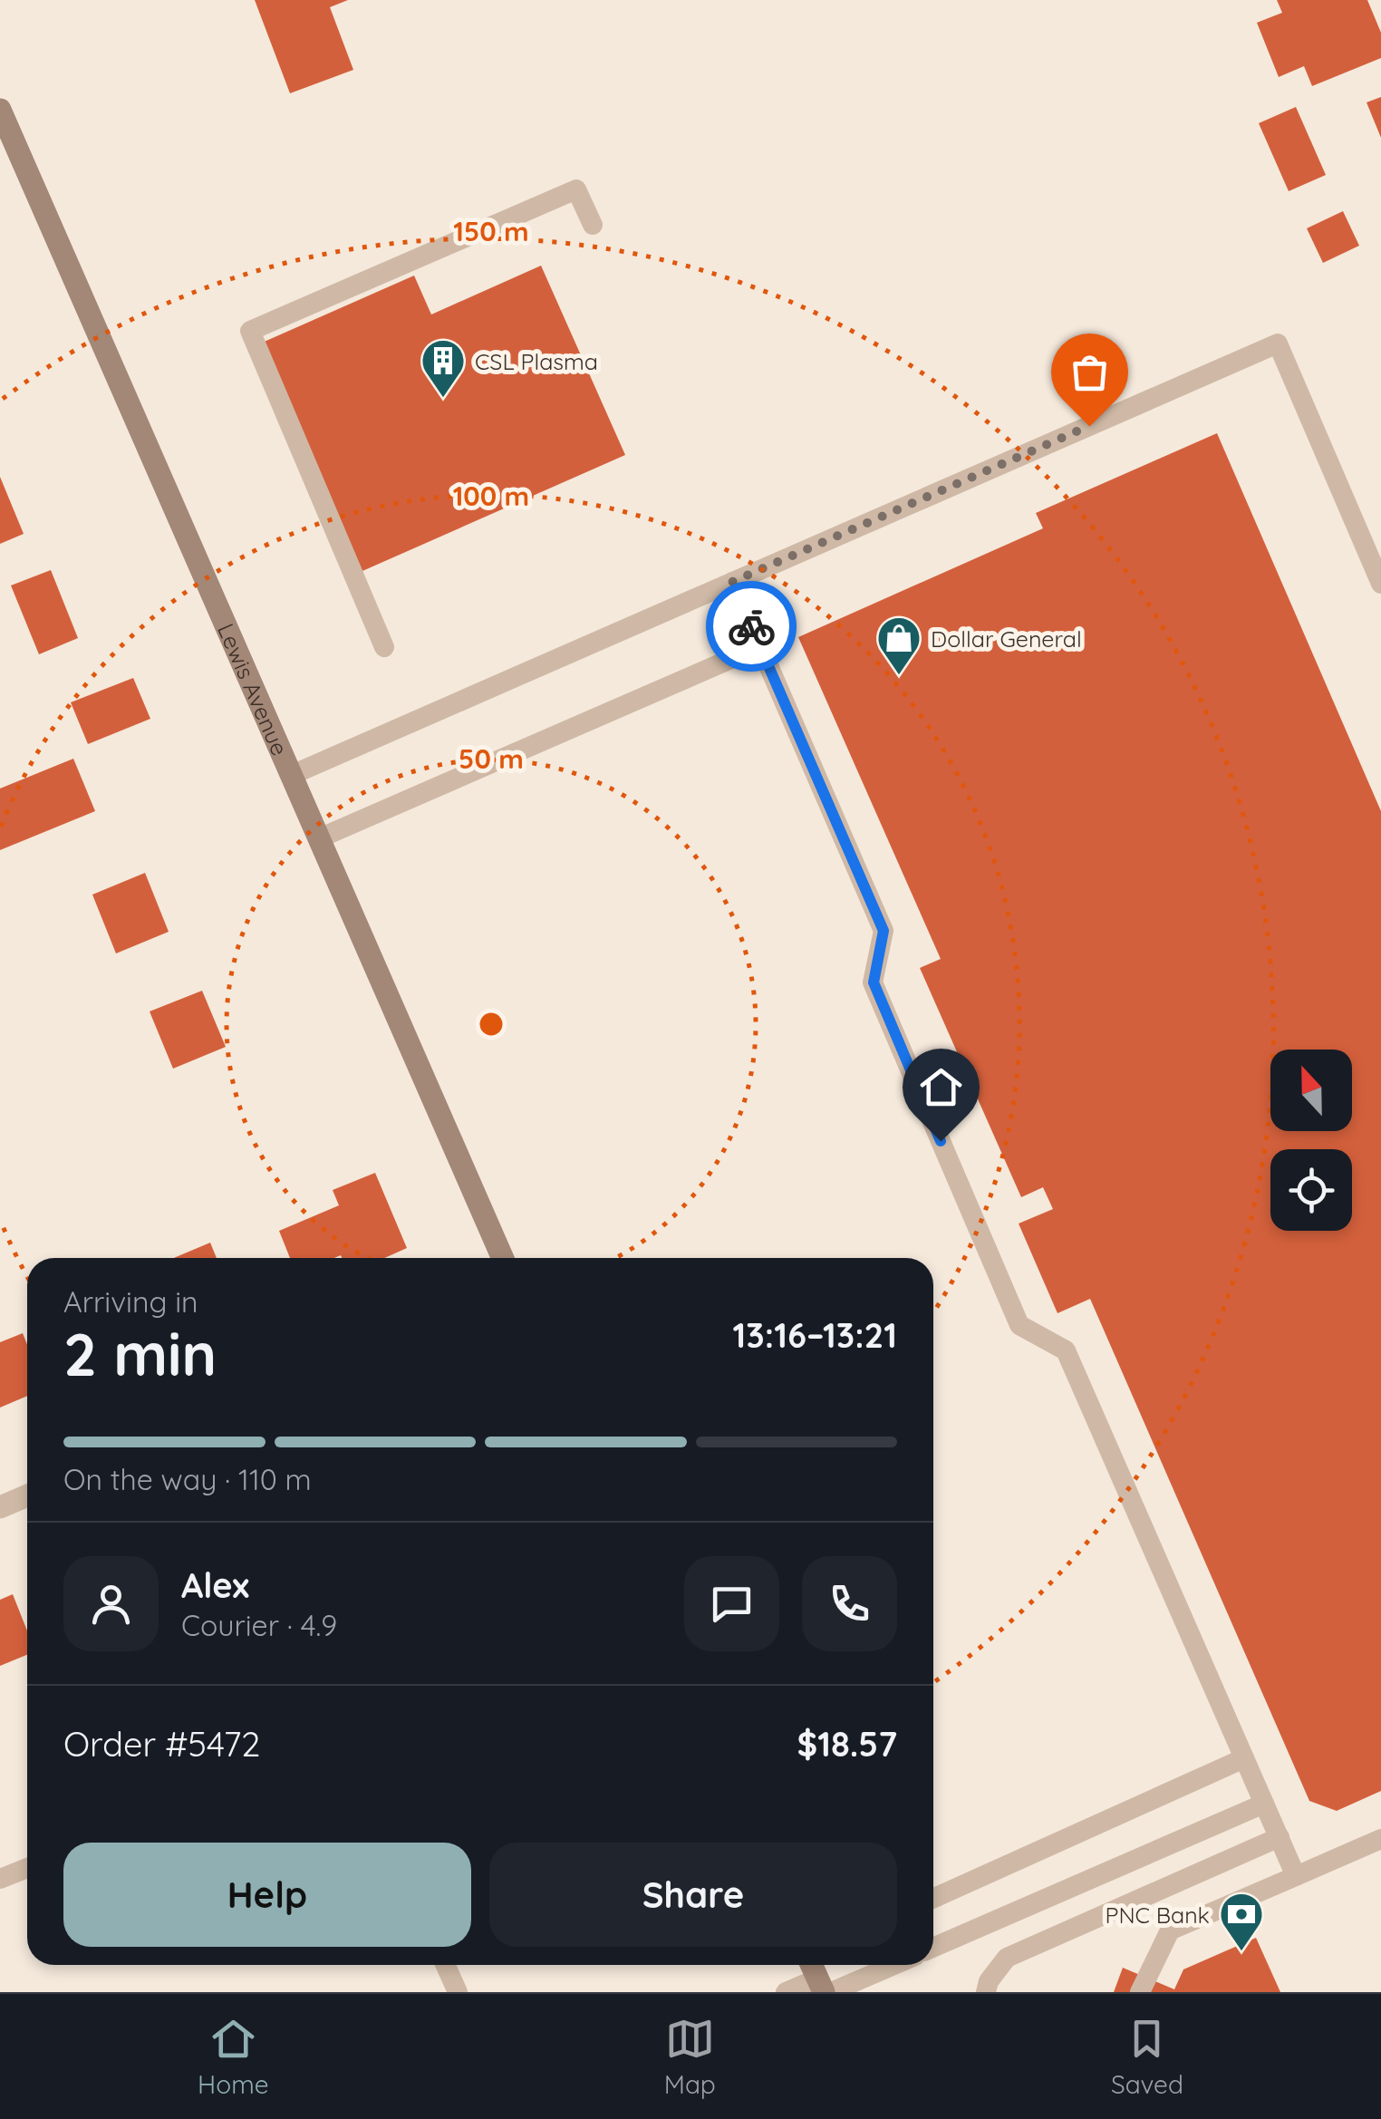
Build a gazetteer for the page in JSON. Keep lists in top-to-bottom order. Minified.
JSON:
{"streets":{"main road":["Lewis Avenue"]},"places":{"building":["CSL Plasma"],"shop":["Dollar General"],"bank":["PNC Bank"]},"north":"top","page":{"heading":["2 min","Arriving in","13:16–13:21"],"panel":["Alex","Courier · 4.9","Order #5472","$18.57"],"bar":"On the way · 110 m","buttons":["Help","Share"],"tabs":["Home","Map","Saved"]},"rings":["150 m","100 m","50 m"]}
